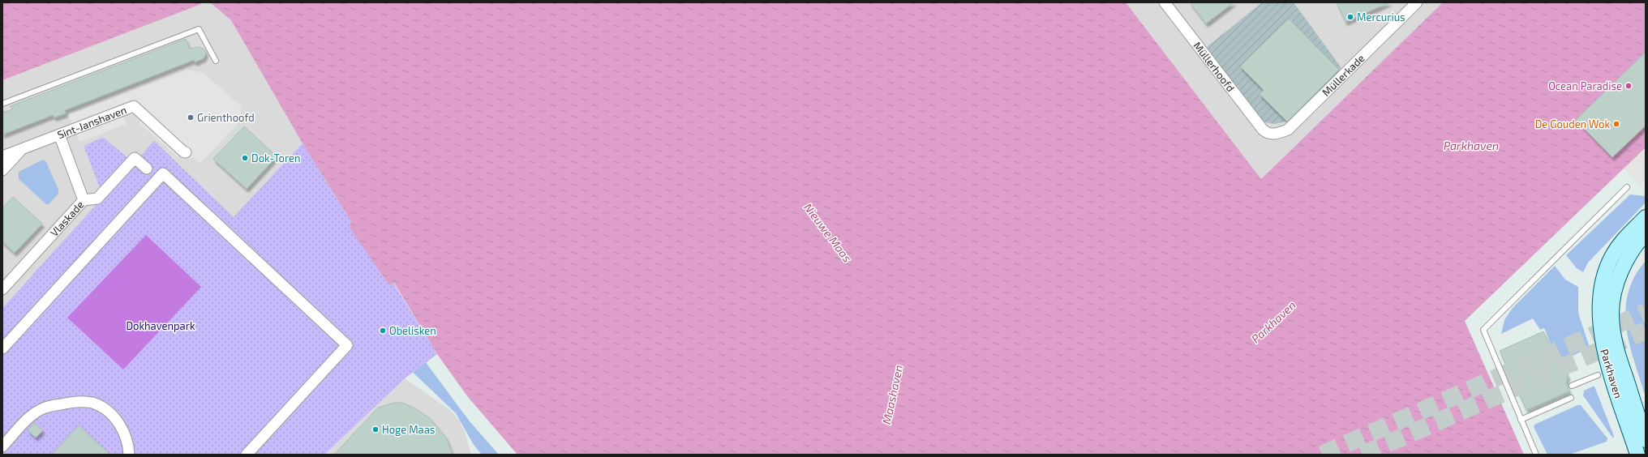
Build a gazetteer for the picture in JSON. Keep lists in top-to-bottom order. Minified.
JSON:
{"streets":{"street":["Müllerhoofd","Müllerkade","Sint-Janshaven","Vlaskade","Parkhaven"]},"crossings":[["Müllerhoofd","Müllerkade"],["Sint-Janshaven","Vlaskade"]],"water":["Parkhaven","Nieuwe Maas","Maashaven"],"parks":["Dokhavenpark"],"places":["Mercurius","Ocean Paradise","Grienthoofd","De Gouden Wok","Dok-Toren","Obelisken","Hoge Maas"]}
